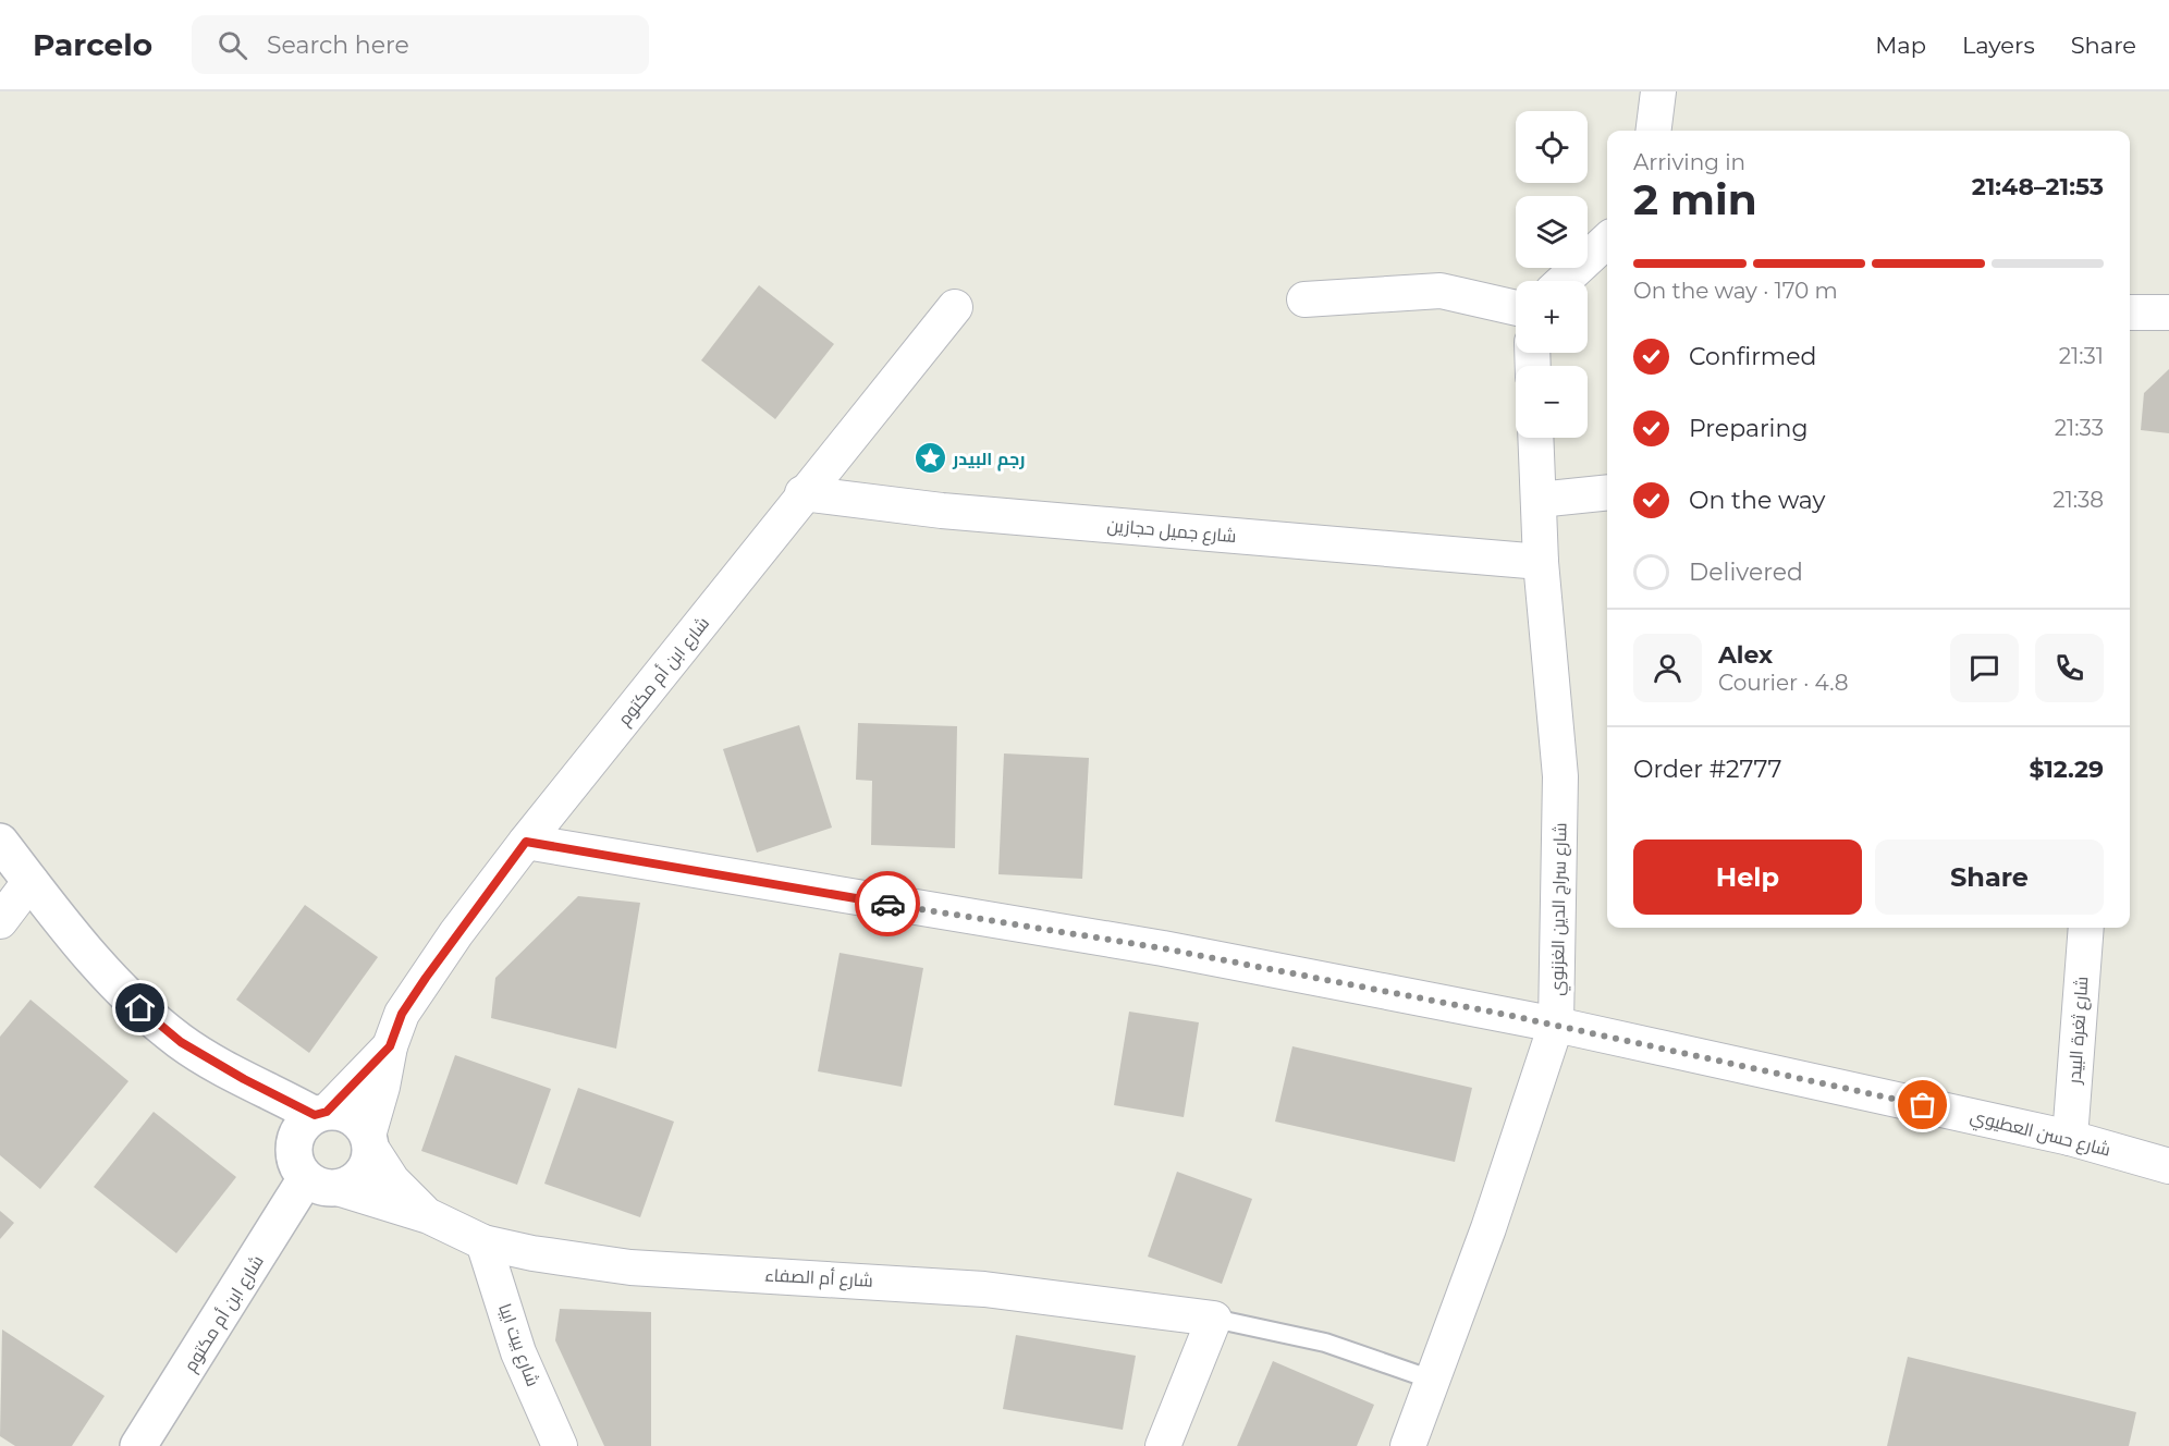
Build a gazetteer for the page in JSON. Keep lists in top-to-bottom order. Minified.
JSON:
{"streets":{"street":["شارع جميل حجازين","شارع ابن أم مكتوم","شارع سراج الدين الغزنوي","شارع ثغرة البيدر","شارع حسن العطيوي","شارع أم الصفاء","شارع بيت ايبا"]},"crossings":[["شارع جميل حجازين","شارع ابن أم مكتوم"],["شارع جميل حجازين","شارع سراج الدين الغزنوي"],["شارع ابن أم مكتوم","شارع حسن العطيوي"],["شارع ابن أم مكتوم","شارع أم الصفاء"],["شارع سراج الدين الغزنوي","شارع حسن العطيوي"],["شارع ثغرة البيدر","شارع حسن العطيوي"],["شارع أم الصفاء","شارع بيت ايبا"]],"places":{"place":["رجم البيدر"]},"page":{"header":"Parcelo","search":"Search here","nav":["Map","Layers","Share"],"map_buttons":["+","−"],"heading":["2 min","Arriving in","21:48–21:53"],"panel":["Alex","Courier · 4.8","Order #2777","$12.29"],"bar":"On the way · 170 m","list":[["Confirmed","21:31"],["Preparing","21:33"],["On the way","21:38"],"Delivered"],"buttons":["Help","Share"]}}
